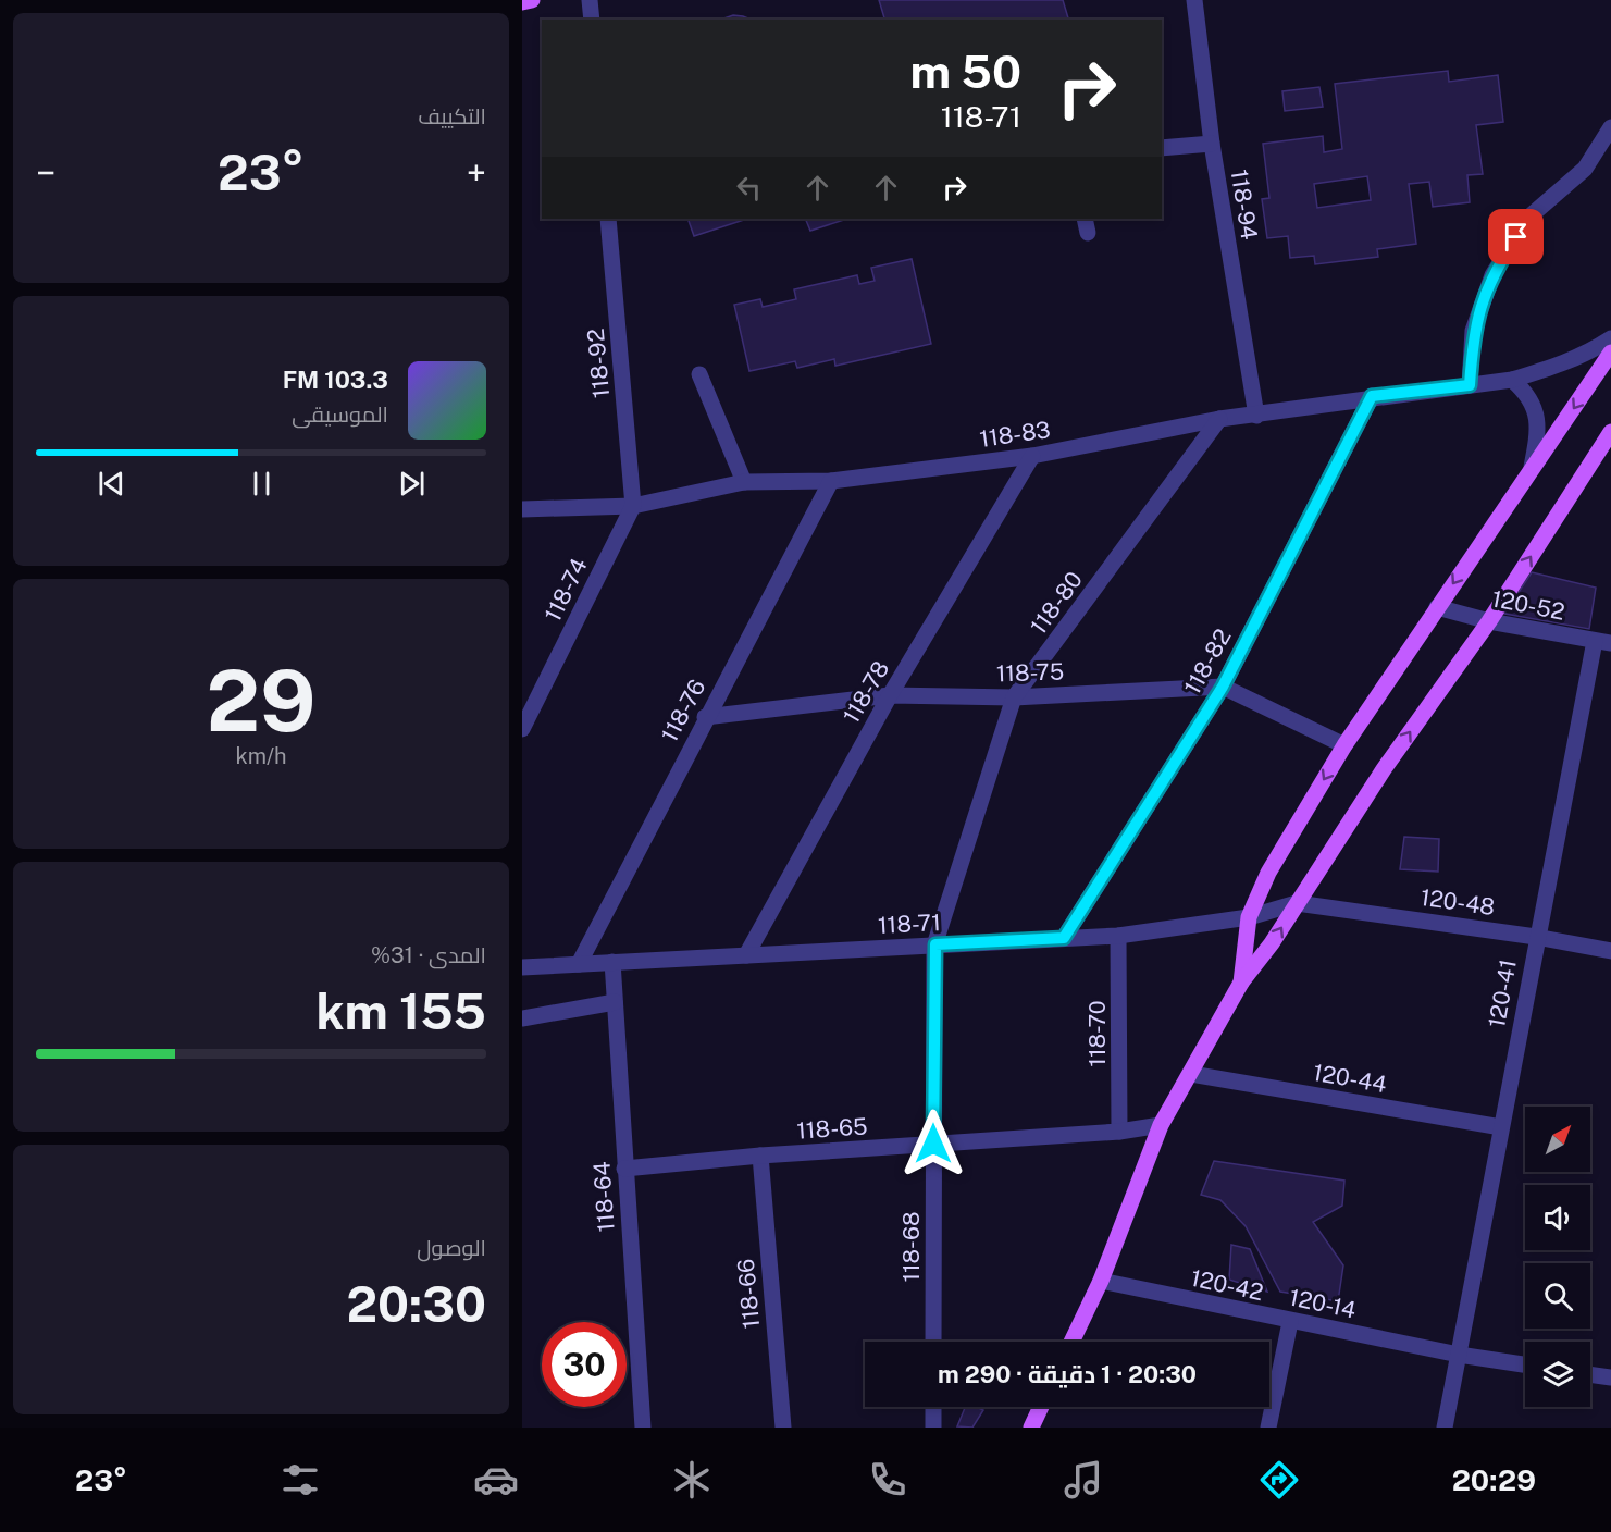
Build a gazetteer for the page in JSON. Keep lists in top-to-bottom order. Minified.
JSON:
{"streets":{"street":["118-94","118-92","118-83","118-74","118-80","120-52","118-82","118-75","118-78","118-76","120-48","118-71","120-41","118-70","120-44","118-65","118-64","118-68","120-42","118-66","120-14"]},"crossings":[["118-94","118-83"],["118-92","118-83"],["118-92","118-74"],["118-83","118-74"],["118-83","118-80"],["118-83","118-82"],["118-83","118-78"],["118-83","118-76"],["118-80","118-75"],["118-80","118-71"],["118-80","118-68"],["120-52","120-41"],["118-82","118-75"],["118-82","118-71"],["118-75","118-78"],["118-75","118-76"],["118-78","118-71"],["118-76","118-71"],["120-48","118-71"],["120-48","120-41"],["118-71","118-70"],["118-71","118-64"],["118-71","118-68"],["120-41","120-44"],["120-41","120-42"],["120-41","120-14"],["118-70","118-65"],["118-65","118-64"],["118-65","118-68"],["118-65","118-66"],["120-42","120-14"]],"north":"top right","page":{"tile":["التكييف",["29","km/h"],["المدى · 31%","155 km"],["الوصول","20:30"]],"turn":["50 m","118-71"],"heat":["−","23°","+"],"song":["103.3 FM","الموسيقى"],"limit":"30","trip":"20:30 · 1 دقيقة · 290 m","tabs":["20:29","23°"]}}
